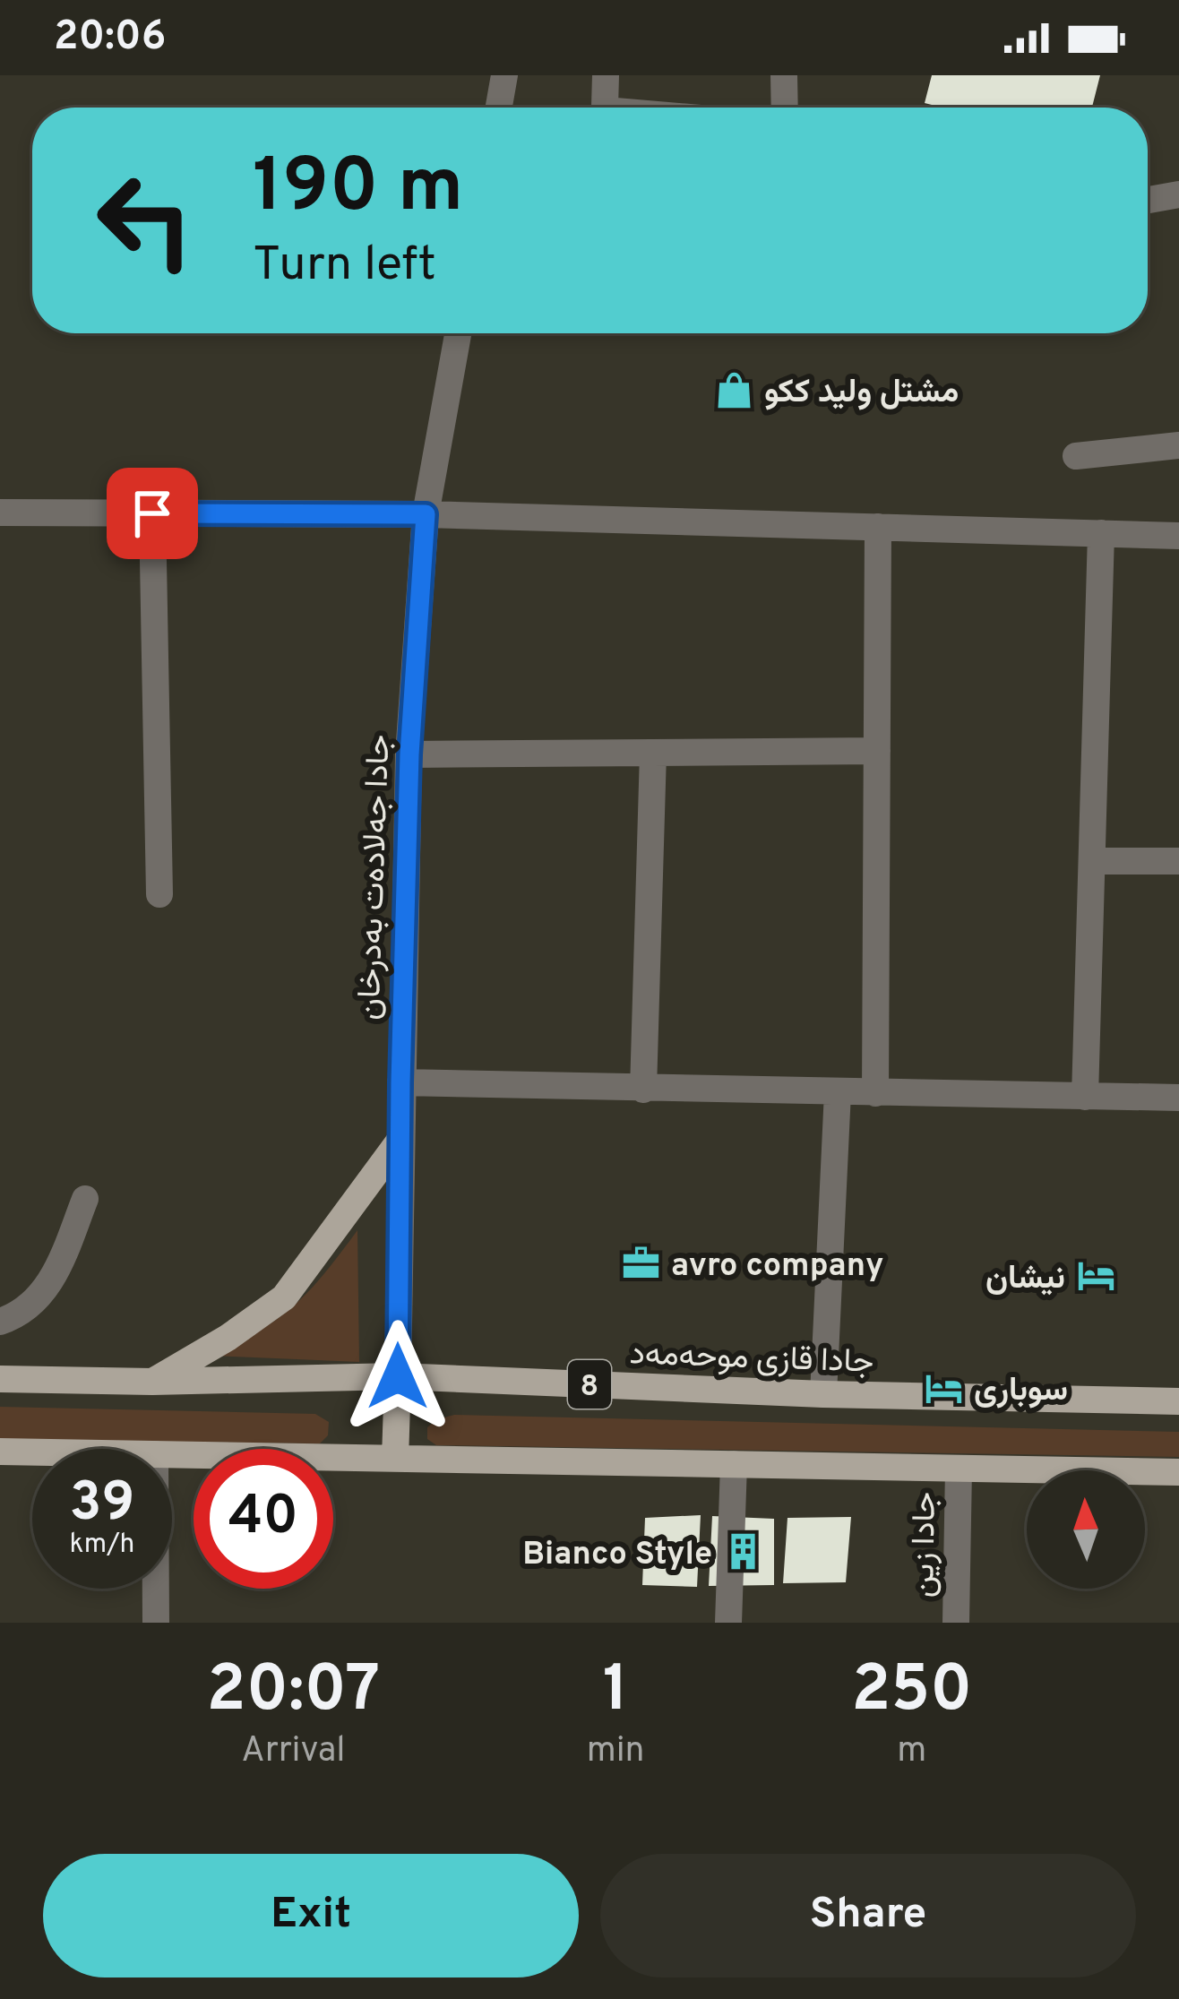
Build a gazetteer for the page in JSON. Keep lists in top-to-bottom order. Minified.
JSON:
{"streets":{"main road":["جادا قازی موحەمەد","8"],"street":["جادا جەلادەت بەدرخان","جادا زین"]},"crossings":[["جادا جەلادەت بەدرخان","جادا قازی موحەمەد"]],"places":{"shop":["مشتل وليد ككو"],"office":["avro company"],"hotel":["نيشان","سوبارى"],"building":["Bianco Style"]},"north":"top","page":{"status":"20:06","turn":["190 m","Turn left"],"speed":"39 km/h","limit":"40","eta":["20:07","Arrival","1","min","250","m"],"buttons":["Exit","Share"]}}
